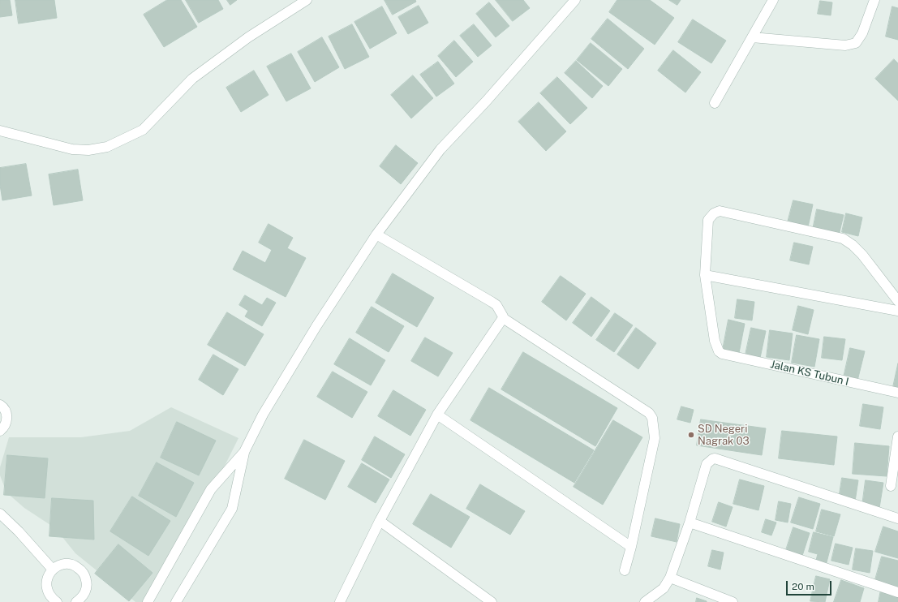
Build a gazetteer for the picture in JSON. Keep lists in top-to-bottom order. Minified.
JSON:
{"streets":{"street":["Jalan KS Tubun I"]},"places":["SD Negeri Nagrak 03"],"scale_bar":"20 m"}
